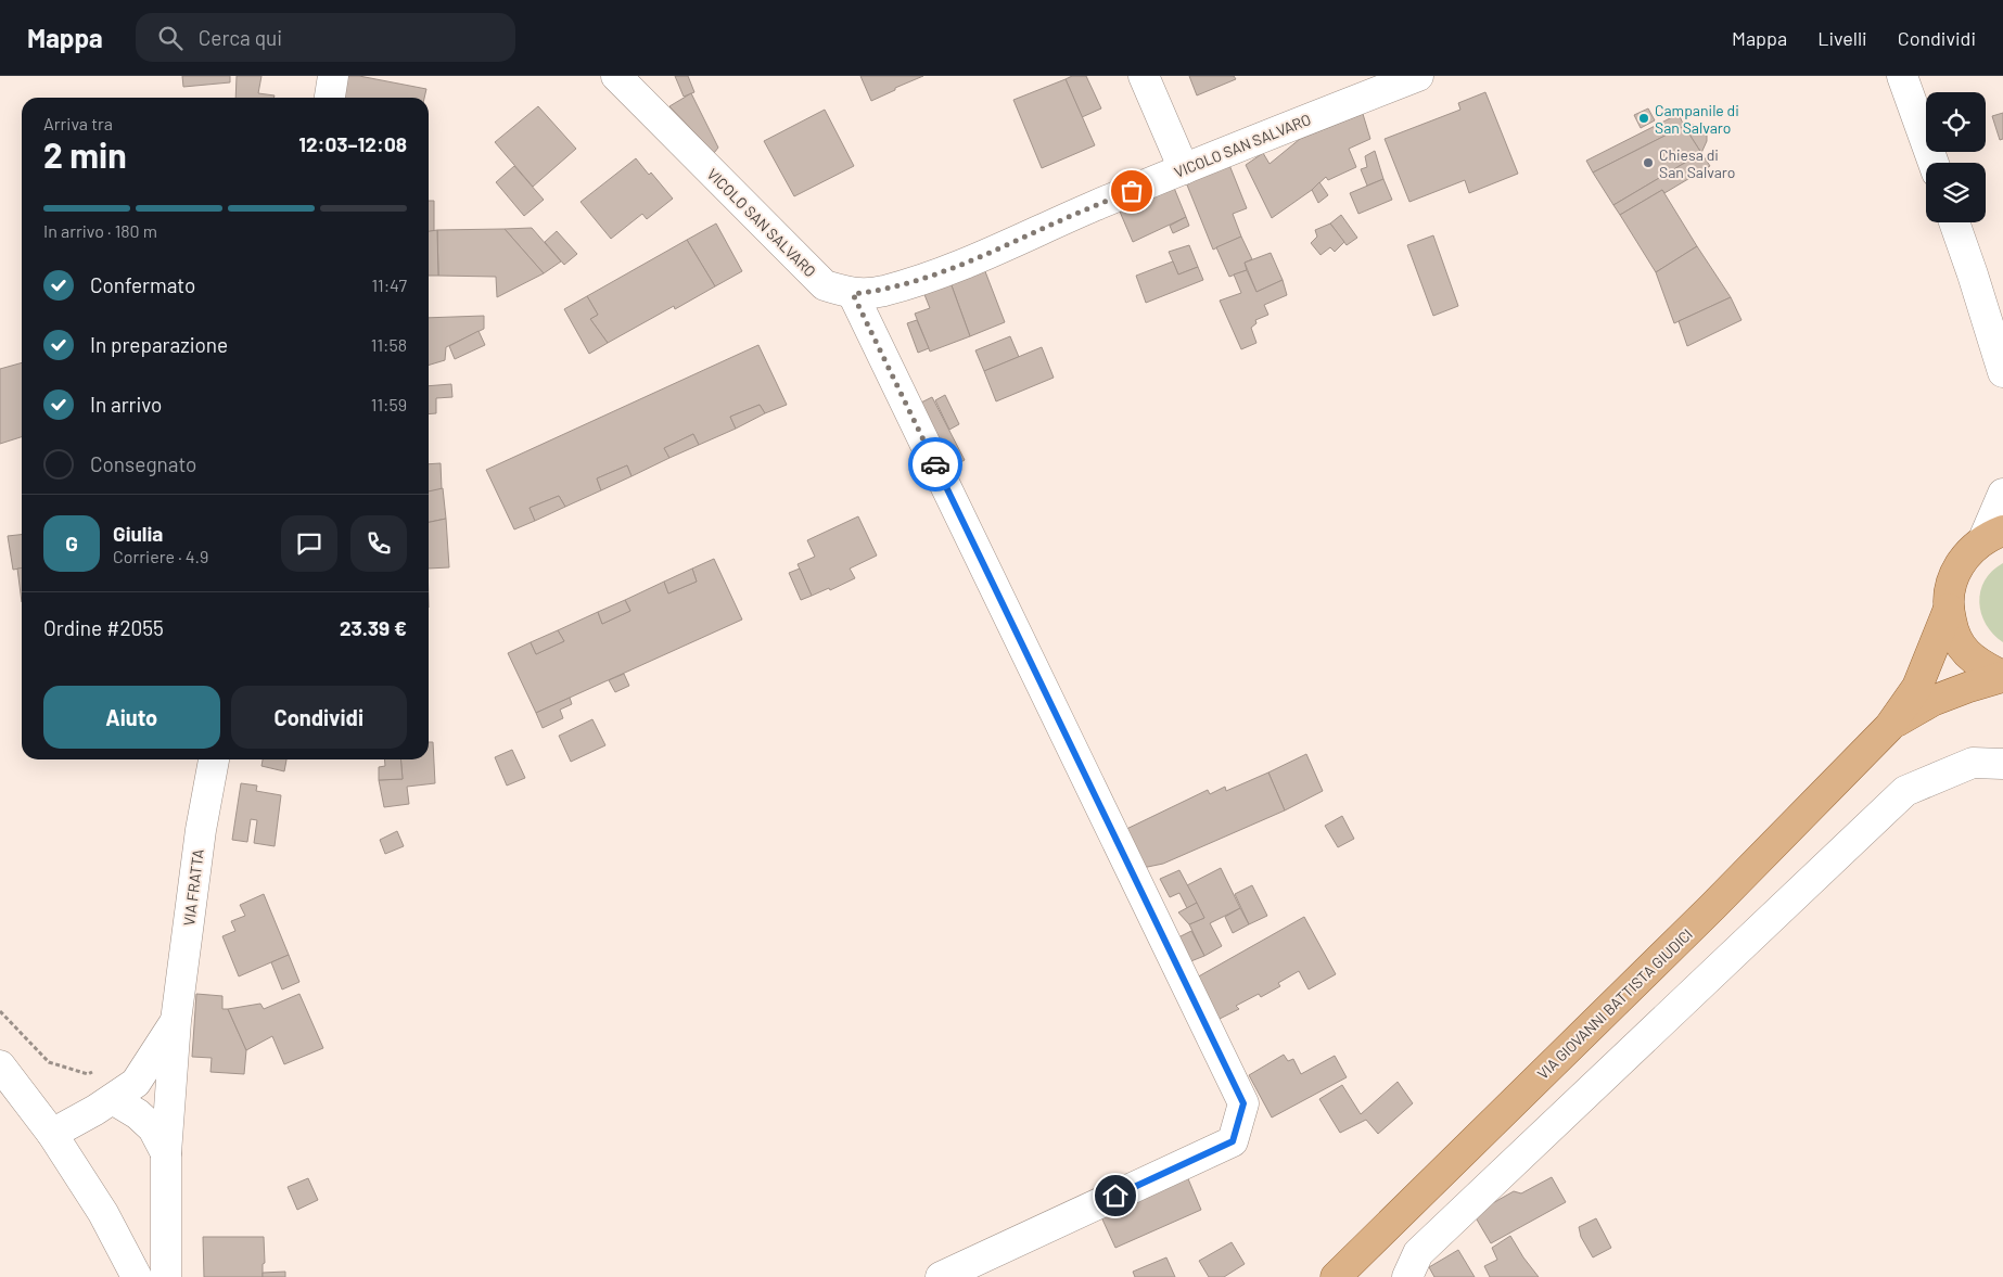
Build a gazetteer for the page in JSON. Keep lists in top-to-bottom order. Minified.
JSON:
{"streets":{"main road":["VIA GIOVANNI BATTISTA GIUDICI"],"street":["VICOLO SAN SALVARO","VIA FRATTA"]},"places":["Campanile di San Salvaro","Chiesa di San Salvaro"],"page":{"header":"Mappa","search":"Cerca qui","nav":["Mappa","Livelli","Condividi"],"heading":["2 min","Arriva tra","12:03–12:08"],"panel":["Giulia","Corriere · 4.9","Ordine #2055","23.39 €"],"bar":"In arrivo · 180 m","list":[["Confermato","11:47"],["In preparazione","11:58"],["In arrivo","11:59"],"Consegnato"],"round":"G","buttons":["Aiuto","Condividi"]}}
